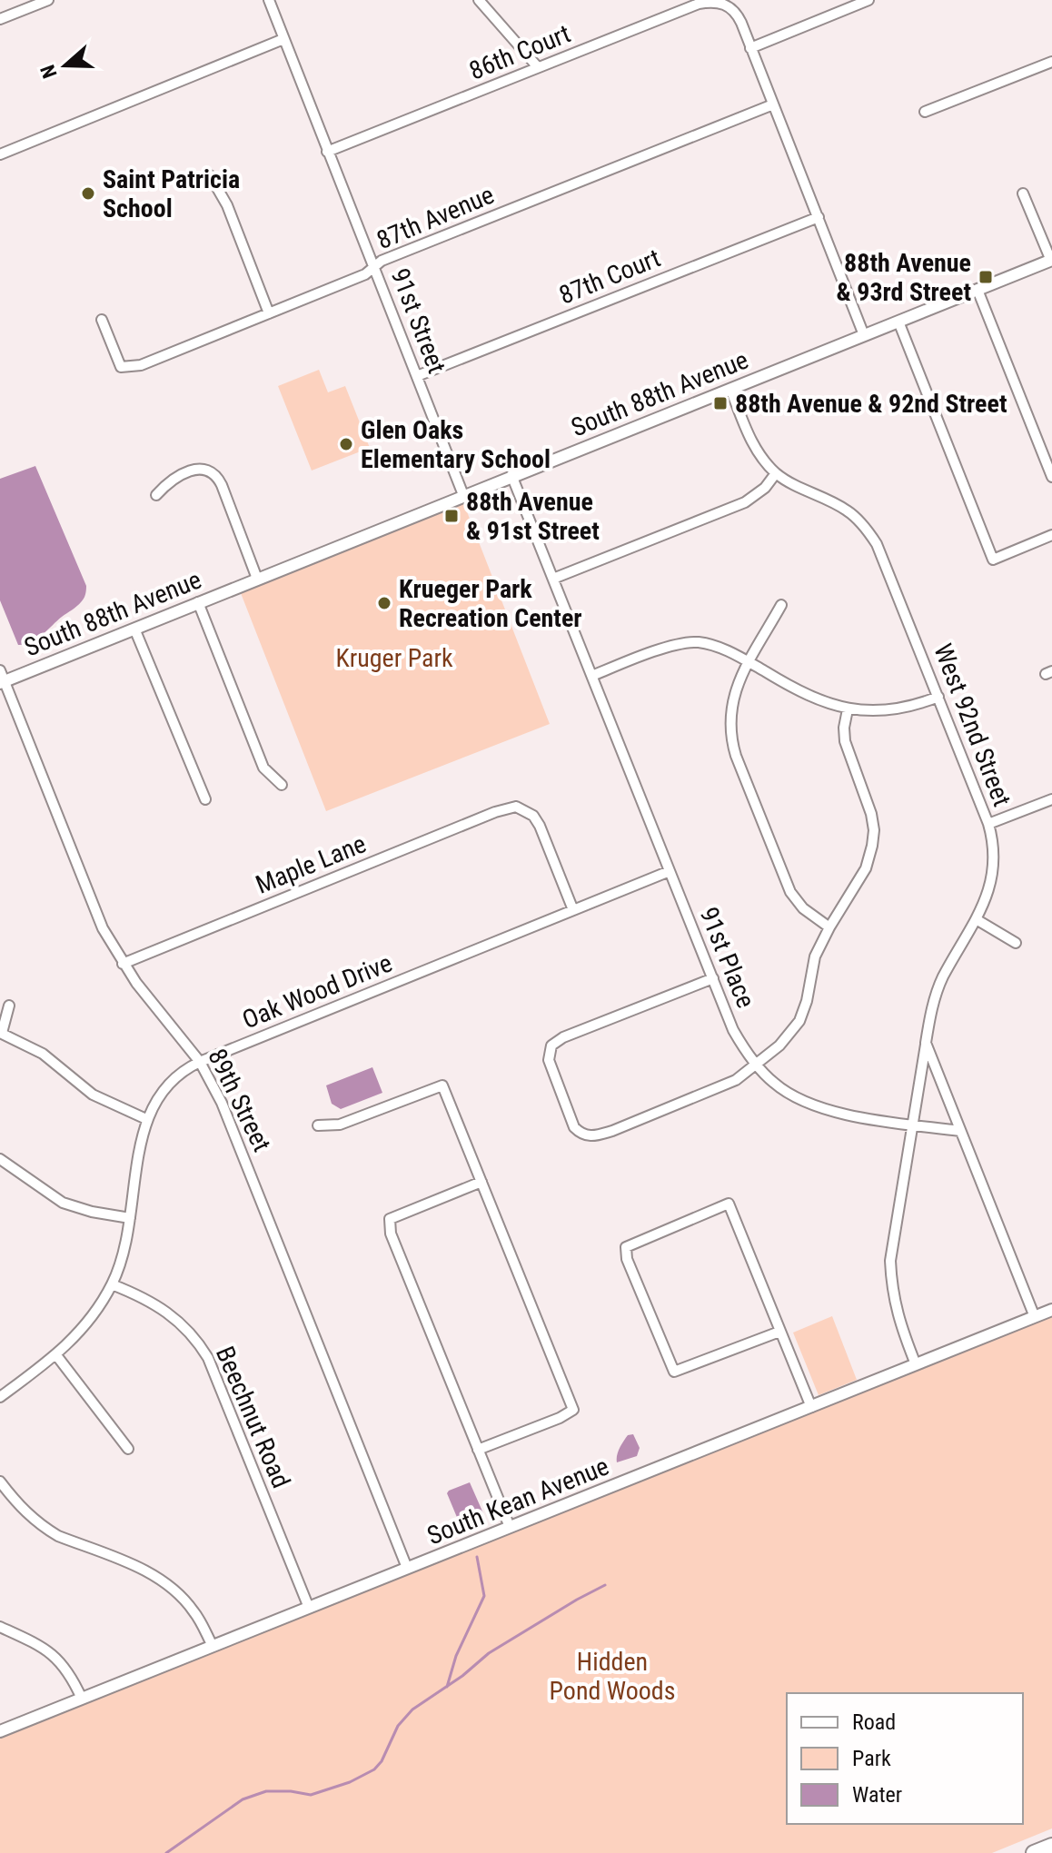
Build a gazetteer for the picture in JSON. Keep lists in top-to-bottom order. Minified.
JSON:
{"streets":{"street":["86th Court","87th Avenue","87th Court","91st Street","South 88th Avenue","West 92nd Street","Maple Lane","91st Place","Oak Wood Drive","89th Street","Beechnut Road","South Kean Avenue"]},"crossings":[["86th Court","87th Avenue"],["86th Court","87th Court"],["86th Court","91st Street"],["86th Court","South 88th Avenue"],["87th Avenue","91st Street"],["87th Court","91st Street"],["91st Street","South 88th Avenue"],["South 88th Avenue","West 92nd Street"],["South 88th Avenue","91st Place"],["South 88th Avenue","89th Street"],["West 92nd Street","91st Place"],["Maple Lane","Oak Wood Drive"],["Maple Lane","89th Street"],["91st Place","Oak Wood Drive"],["Oak Wood Drive","89th Street"],["Oak Wood Drive","Beechnut Road"],["89th Street","South Kean Avenue"],["Beechnut Road","South Kean Avenue"]],"parks":["Kruger Park","Hidden Pond Woods"],"places":{"other":["Saint Patricia School","Glen Oaks Elementary School","Krueger Park Recreation Center"],"transit":["88th Avenue & 93rd Street","88th Avenue & 92nd Street","88th Avenue & 91st Street"]},"legend":["Road","Park","Water"],"north":"left"}
